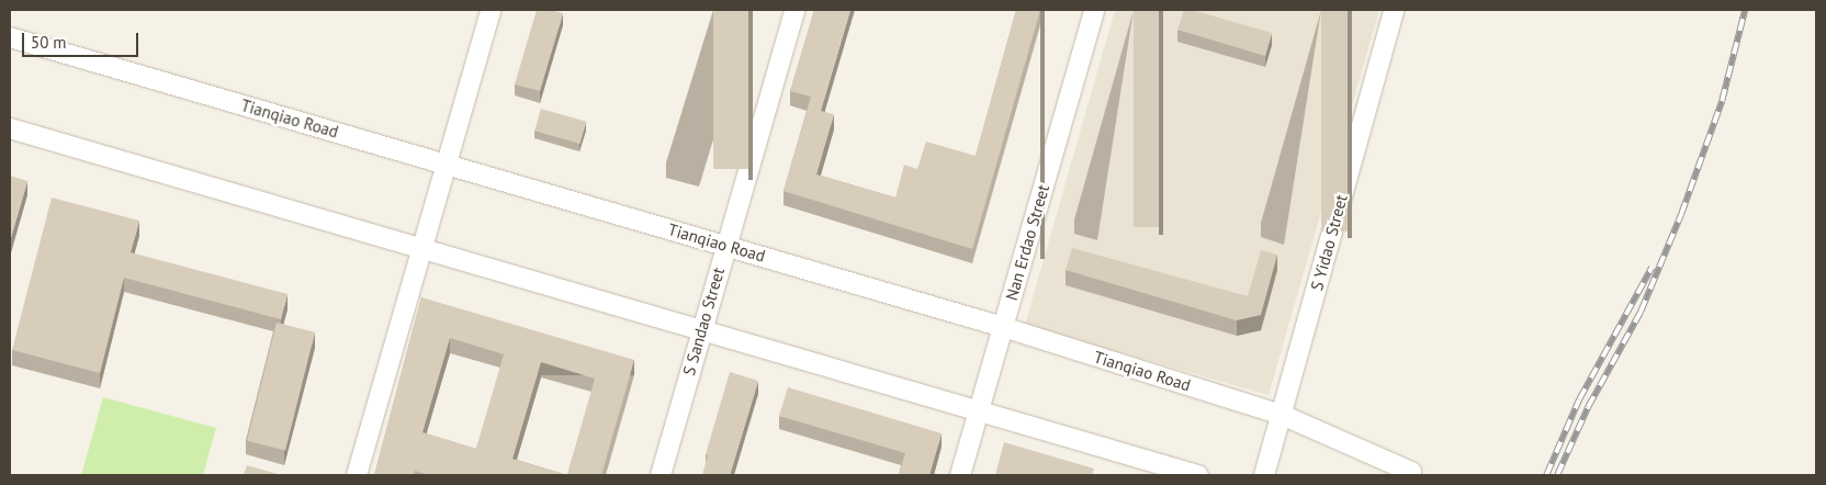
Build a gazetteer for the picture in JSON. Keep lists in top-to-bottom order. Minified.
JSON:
{"streets":{"street":["Tianqiao Road","Nan Erdao Street","S Yidao Street","S Sandao Street"]},"crossings":[["Tianqiao Road","Nan Erdao Street"],["Tianqiao Road","S Yidao Street"],["Tianqiao Road","S Sandao Street"]],"scale_bar":"50 m"}
